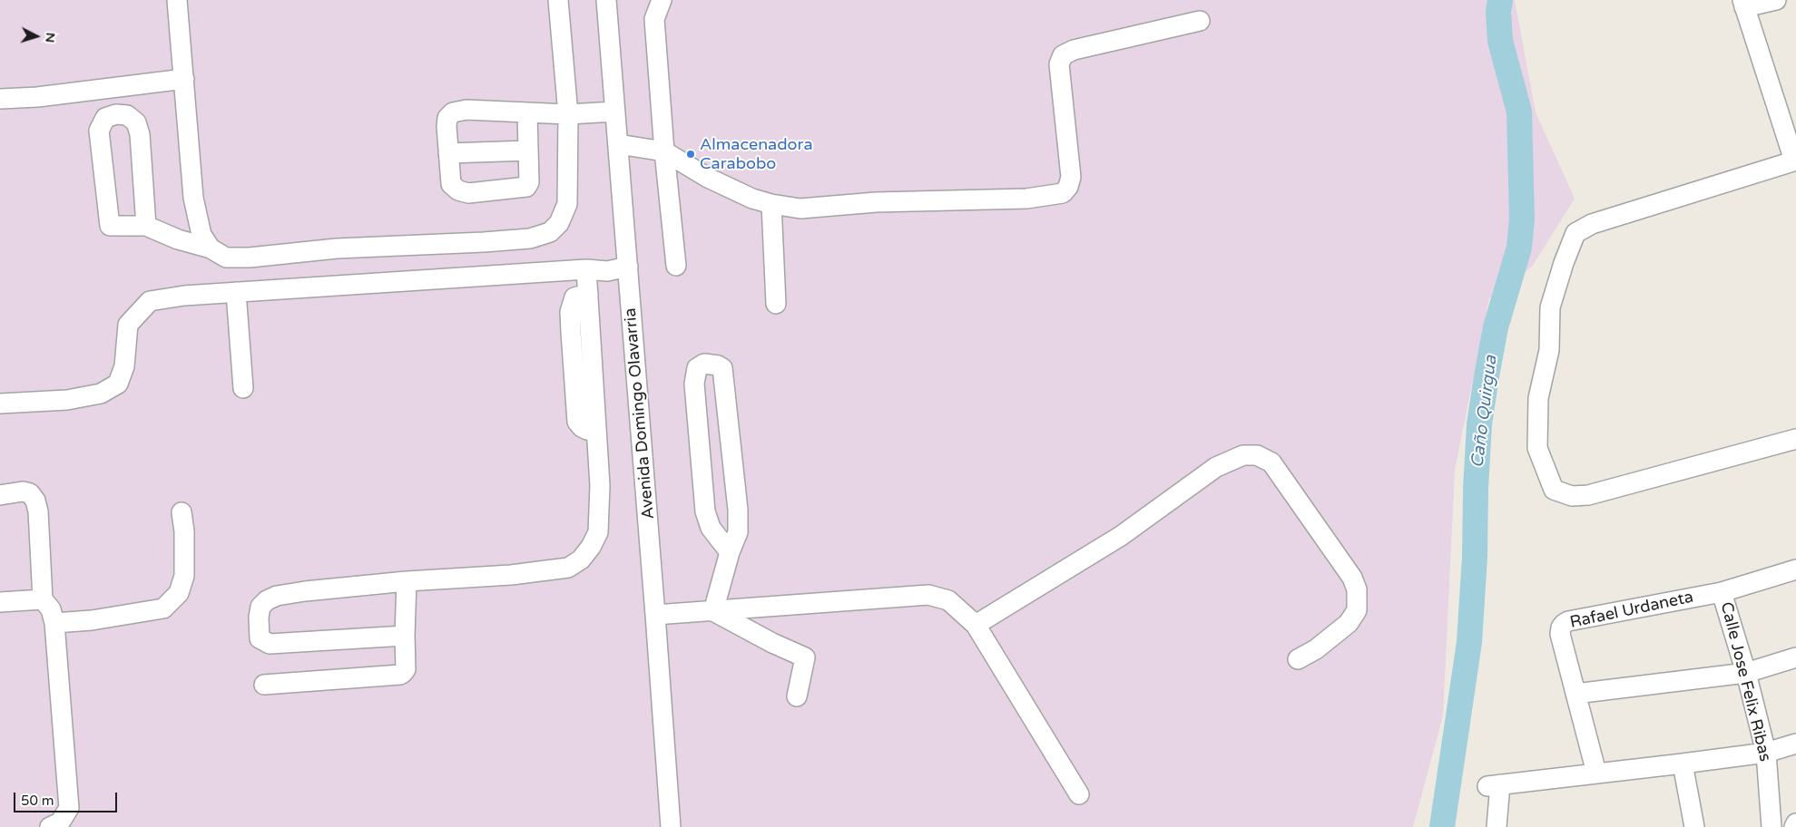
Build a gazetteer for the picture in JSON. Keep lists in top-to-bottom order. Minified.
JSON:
{"streets":{"street":["Avenida Domingo Olavarria","Rafael Urdaneta","Calle Jose Felix Ribas"]},"crossings":[["Rafael Urdaneta","Calle Jose Felix Ribas"]],"water":["Caño Quirgua"],"places":["Almacenadora Carabobo"],"scale_bar":"50 m","north":"right"}
